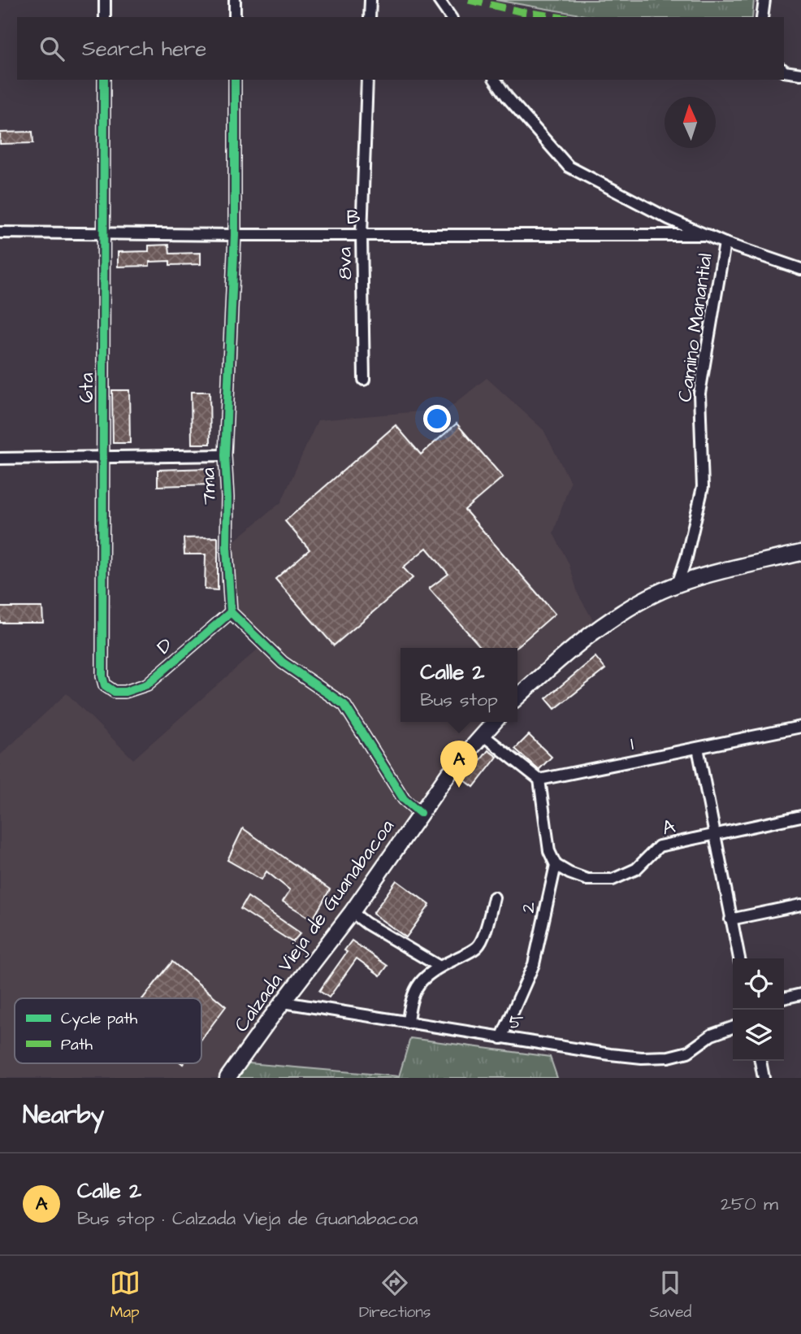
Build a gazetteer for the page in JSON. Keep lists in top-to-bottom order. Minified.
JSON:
{"streets":{"main road":["Calzada Vieja de Guanabacoa"],"street":["B","8va","Camino Manantial","6ta","7ma","D","1","A","2","5"]},"crossings":[["B","8va"],["B","6ta"],["B","7ma"],["6ta","D"],["7ma","D"],["1","2"],["A","2"],["2","5"],["Calzada Vieja de Guanabacoa","5"]],"legend":["Cycle path","Path"],"north":"top","page":{"search":"Search here","popup":["Calle 2","Bus stop"],"pins":"A","heading":"Nearby","list":[{"mark":"A","name":"Calle 2","note":"Bus stop · Calzada Vieja de Guanabacoa","value":"250 m"}],"nav":["Map","Directions","Saved"]}}
